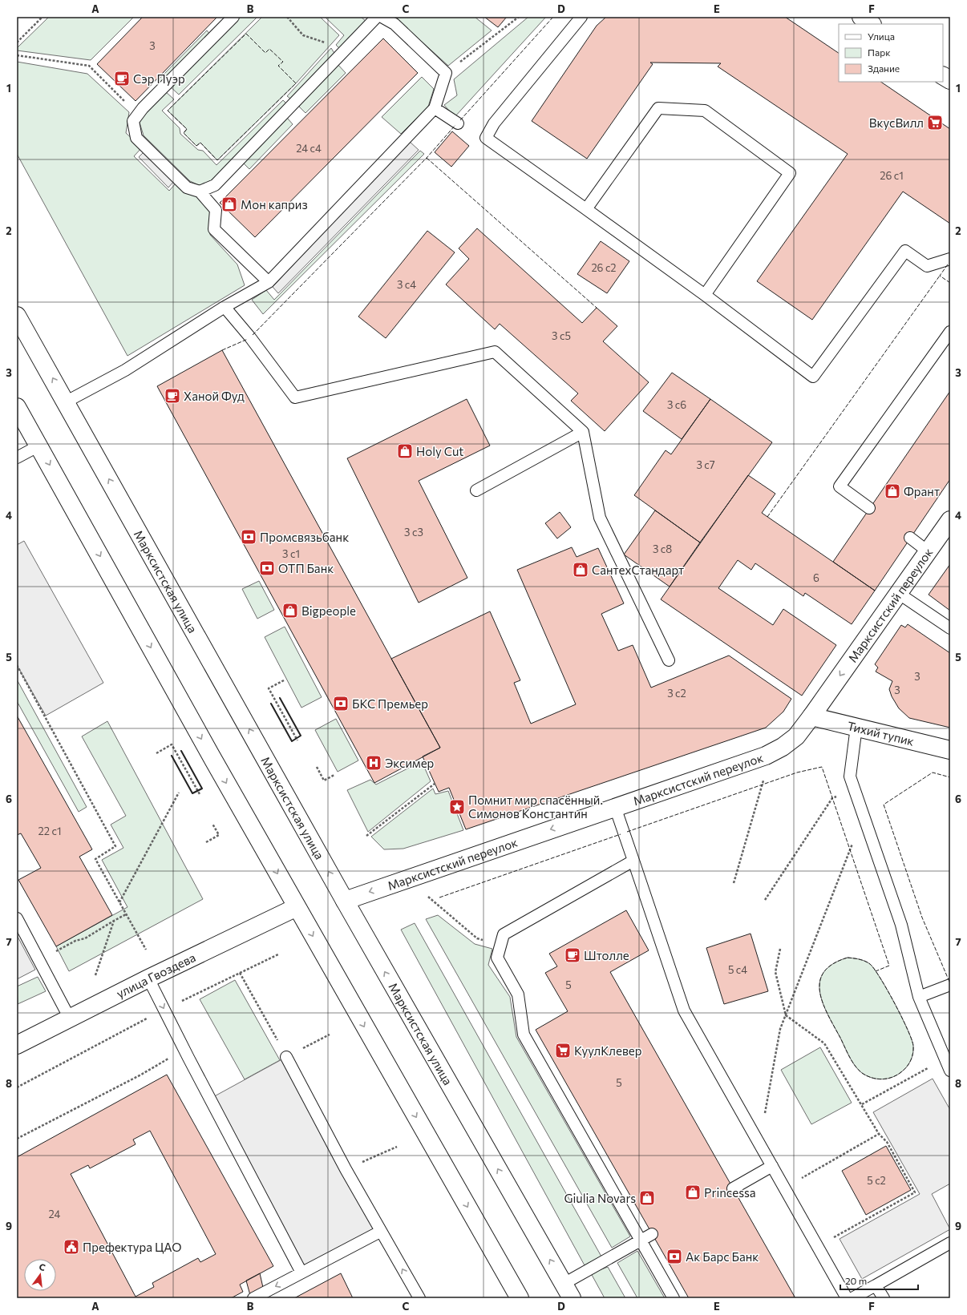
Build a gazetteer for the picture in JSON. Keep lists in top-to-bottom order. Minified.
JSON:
{"streets":{"main road":["Марксистская улица","Марксистский переулок","Тихий тупик","улица Гвоздева"]},"crossings":[["Марксистская улица","Марксистский переулок"],["Марксистский переулок","Тихий тупик"]],"one_way":["Марксистский переулок"],"places":{"cafe":["Сэр Пуэр","Ханой Фуд","Штолле"],"supermarket":["ВкусВилл","КуулКлевер"],"shop":["Мон каприз","Holy Cut","Франт","СантехСтандарт","Bigpeople","Princessa","Giulia Novars"],"bank":["Промсвязьбанк","ОТП Банк","БКС Премьер","Ак Барс Банк"],"hospital":["Эксимер"],"place":["Помнит мир спасённый. Симонов Константин"],"public building":["Префектура ЦАО"]},"house_numbers":["3","24 с4","26 с1","26 с2","3 с4","3 с5","3 с6","3 с7","3 с3","3 с8","3 с1","6","3","3","3 с2","22 с1","5 с4","5","5","5 с2","24"],"legend":["Улица","Парк","Здание"],"scale_bar":"20 m","north":"top","grid":{"columns":["A","B","C","D","E","F"],"rows":["1","2","3","4","5","6","7","8","9"]}}
